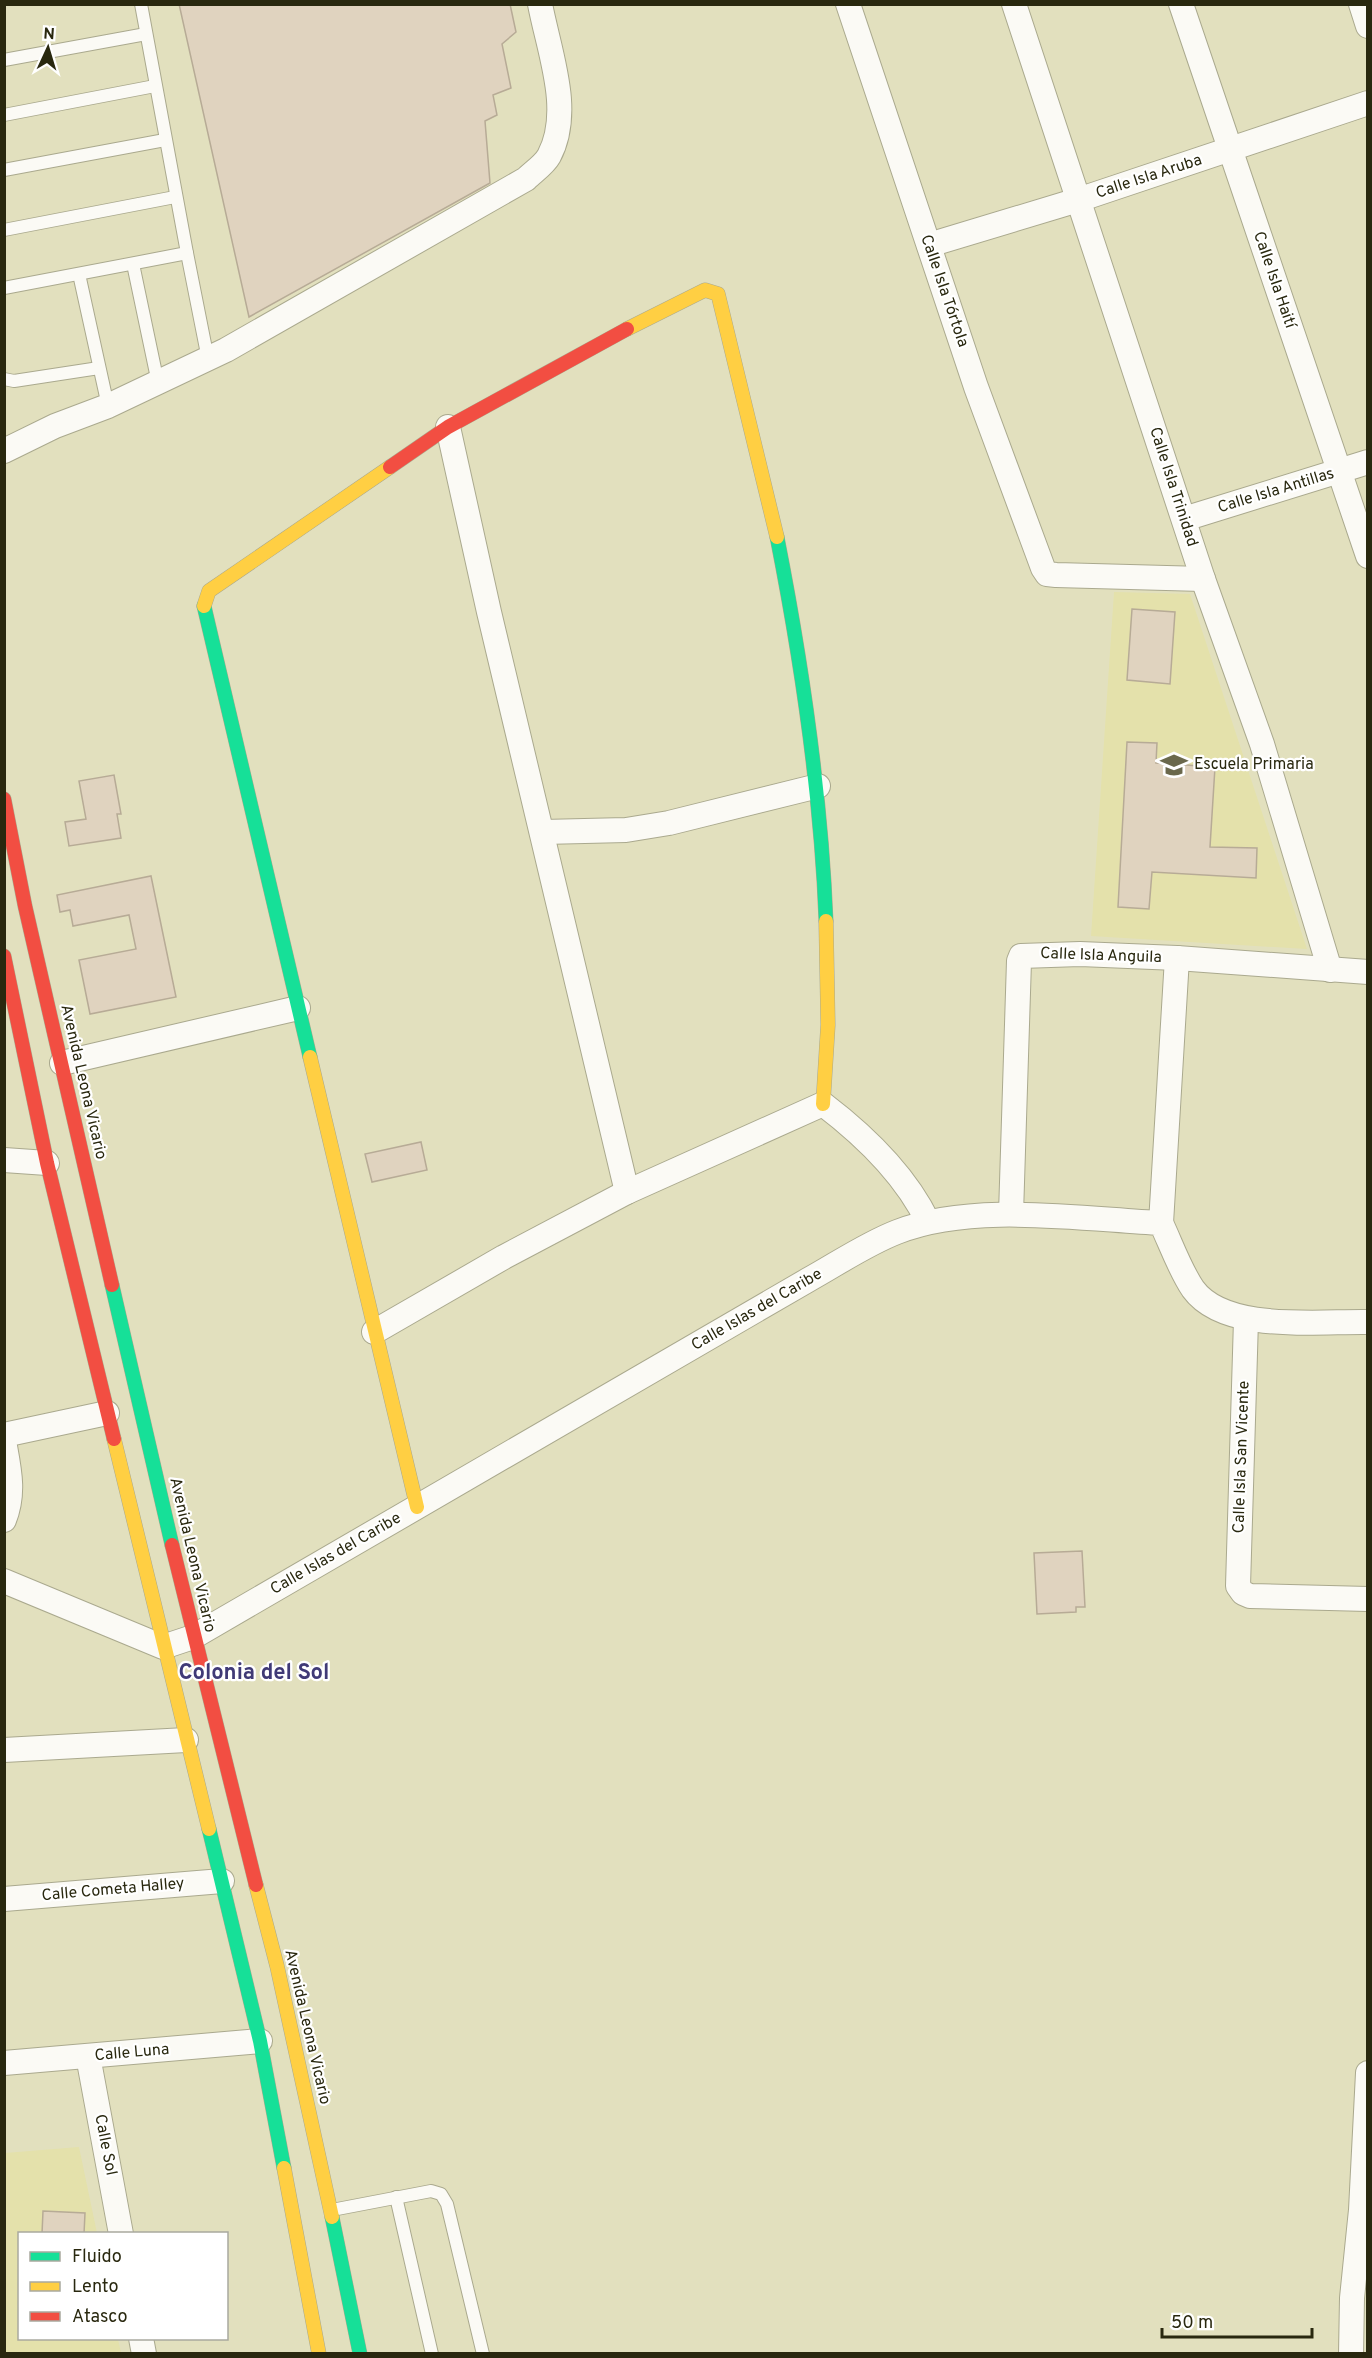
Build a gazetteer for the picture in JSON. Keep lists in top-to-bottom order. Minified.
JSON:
{"streets":{"street":["Calle Isla Aruba","Calle Isla Haití","Calle Isla Tórtola","Calle Isla Trinidad","Calle Isla Antillas","Calle Isla Anguila","Avenida Leona Vicario","Calle Islas del Caribe","Calle Isla San Vicente","Calle Cometa Halley","Calle Luna","Calle Sol"]},"crossings":[["Calle Isla Aruba","Calle Isla Haití"],["Calle Isla Aruba","Calle Isla Tórtola"],["Calle Isla Aruba","Calle Isla Trinidad"],["Calle Isla Haití","Calle Isla Antillas"],["Calle Isla Tórtola","Calle Isla Trinidad"],["Calle Isla Trinidad","Calle Isla Antillas"],["Calle Isla Trinidad","Calle Isla Anguila"],["Calle Isla Anguila","Calle Islas del Caribe"],["Avenida Leona Vicario","Calle Islas del Caribe"],["Calle Luna","Calle Sol"]],"districts":["Colonia del Sol"],"places":{"school or university":["Escuela Primaria"]},"legend":["Fluido","Lento","Atasco"],"scale_bar":"50 m","north":"top"}
